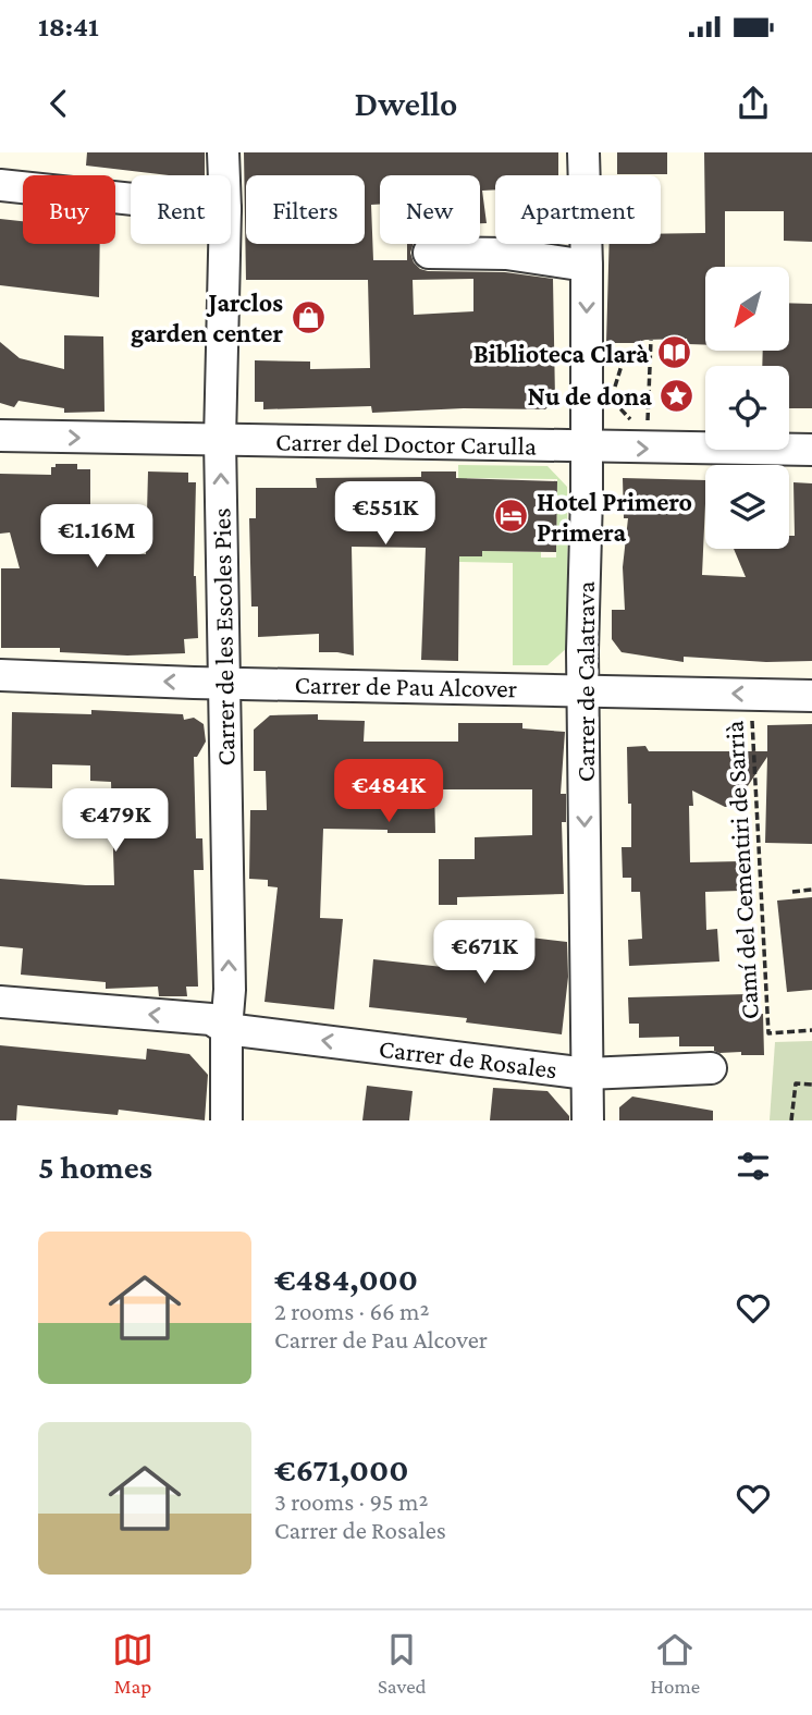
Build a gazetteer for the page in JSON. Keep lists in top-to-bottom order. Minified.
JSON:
{"streets":{"street":["Carrer del Doctor Carulla","Carrer de les Escoles Pies","Carrer de Calatrava","Carrer de Pau Alcover","Carrer de Rosales"],"path":["Camí del Cementiri de Sarrià"]},"crossings":[["Carrer del Doctor Carulla","Carrer de les Escoles Pies"],["Carrer del Doctor Carulla","Carrer de Calatrava"],["Carrer de les Escoles Pies","Carrer de Pau Alcover"],["Carrer de les Escoles Pies","Carrer de Rosales"],["Carrer de Calatrava","Carrer de Pau Alcover"],["Carrer de Calatrava","Carrer de Rosales"]],"one_way":["Carrer del Doctor Carulla","Carrer de les Escoles Pies","Carrer de Calatrava","Carrer de Pau Alcover","Carrer de Rosales"],"places":{"shop":["Jarclos garden center"],"library":["Biblioteca Clarà"],"place":["Nu de dona"],"hotel":["Hotel Primero Primera"]},"north":"bottom left","page":{"status":"18:41","header":"Dwello","chip":["Buy","Rent","Filters","New","Apartment"],"price":["€551K","€1.16M","€484K","€479K","€671K"],"heading":"5 homes","list":[{"name":"€484,000","note":"2 rooms · 66 m² · Carrer de Pau Alcover"},{"name":"€671,000","note":"3 rooms · 95 m² · Carrer de Rosales"}],"tabs":["Map","Saved","Home"]}}
